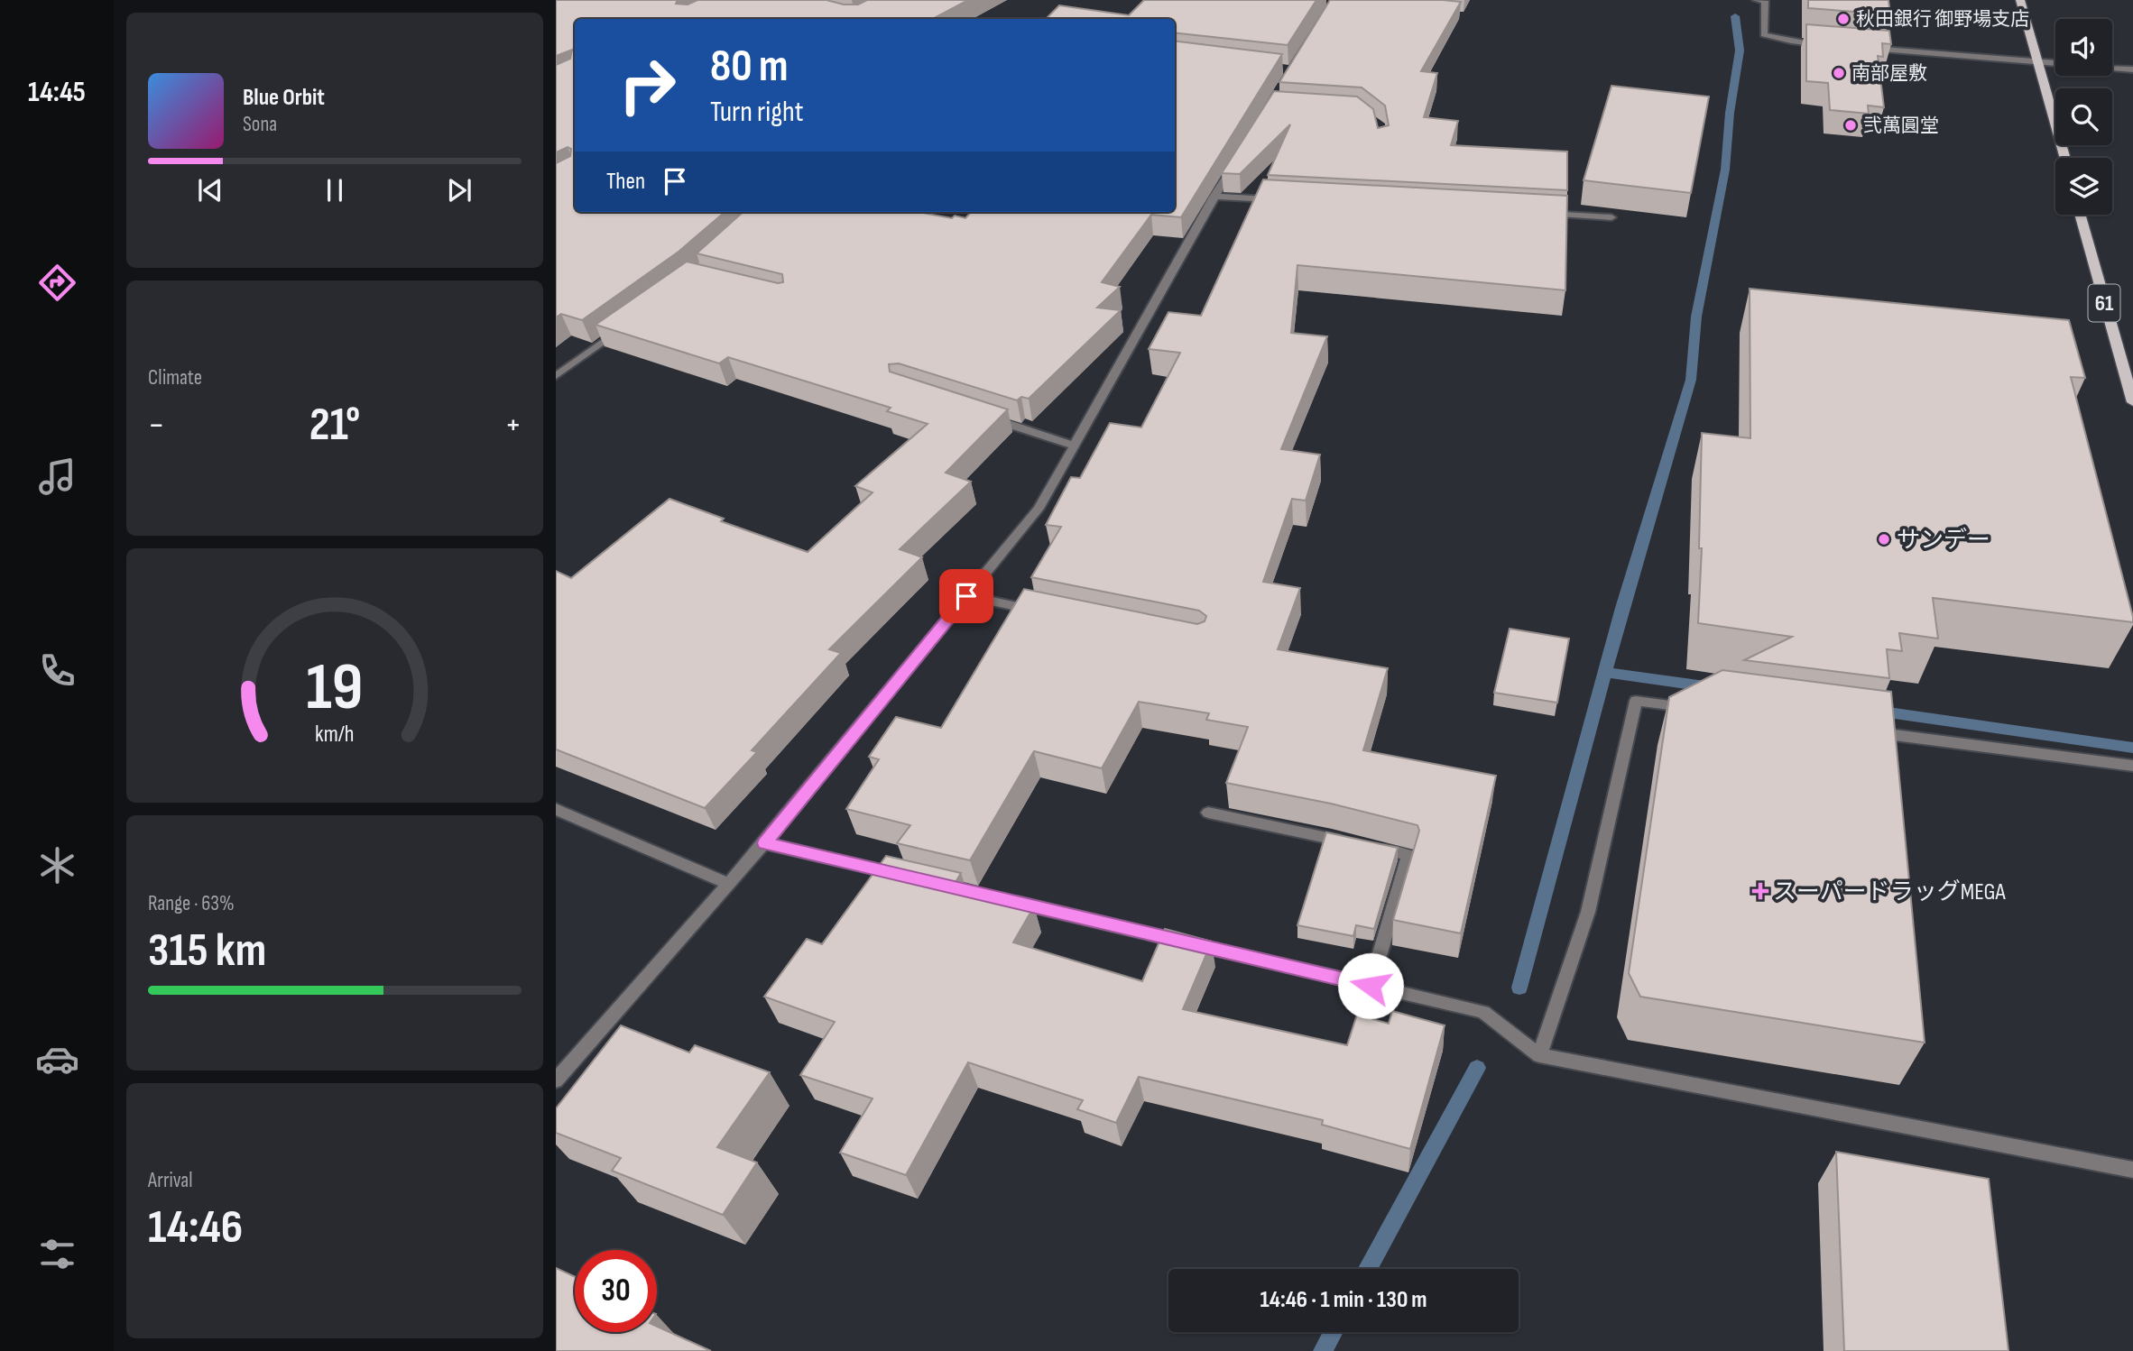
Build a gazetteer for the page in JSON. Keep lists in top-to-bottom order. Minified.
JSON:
{"streets":{"main road":["61"]},"places":{"other":["秋田銀行 御野場支店","南部屋敷","弐萬圓堂","サンデー"],"health":["スーパードラッグMEGA"]},"page":{"tabs":"14:45","turn":["80 m","Turn right"],"song":["Blue Orbit","Sona"],"then":"Then","tile":["Climate",["Range · 63%","315 km"],["Arrival","14:46"]],"heat":["−","21°","+"],"limit":"30","trip":"14:46 · 1 min · 130 m","gauge":["19","km/h"]}}
